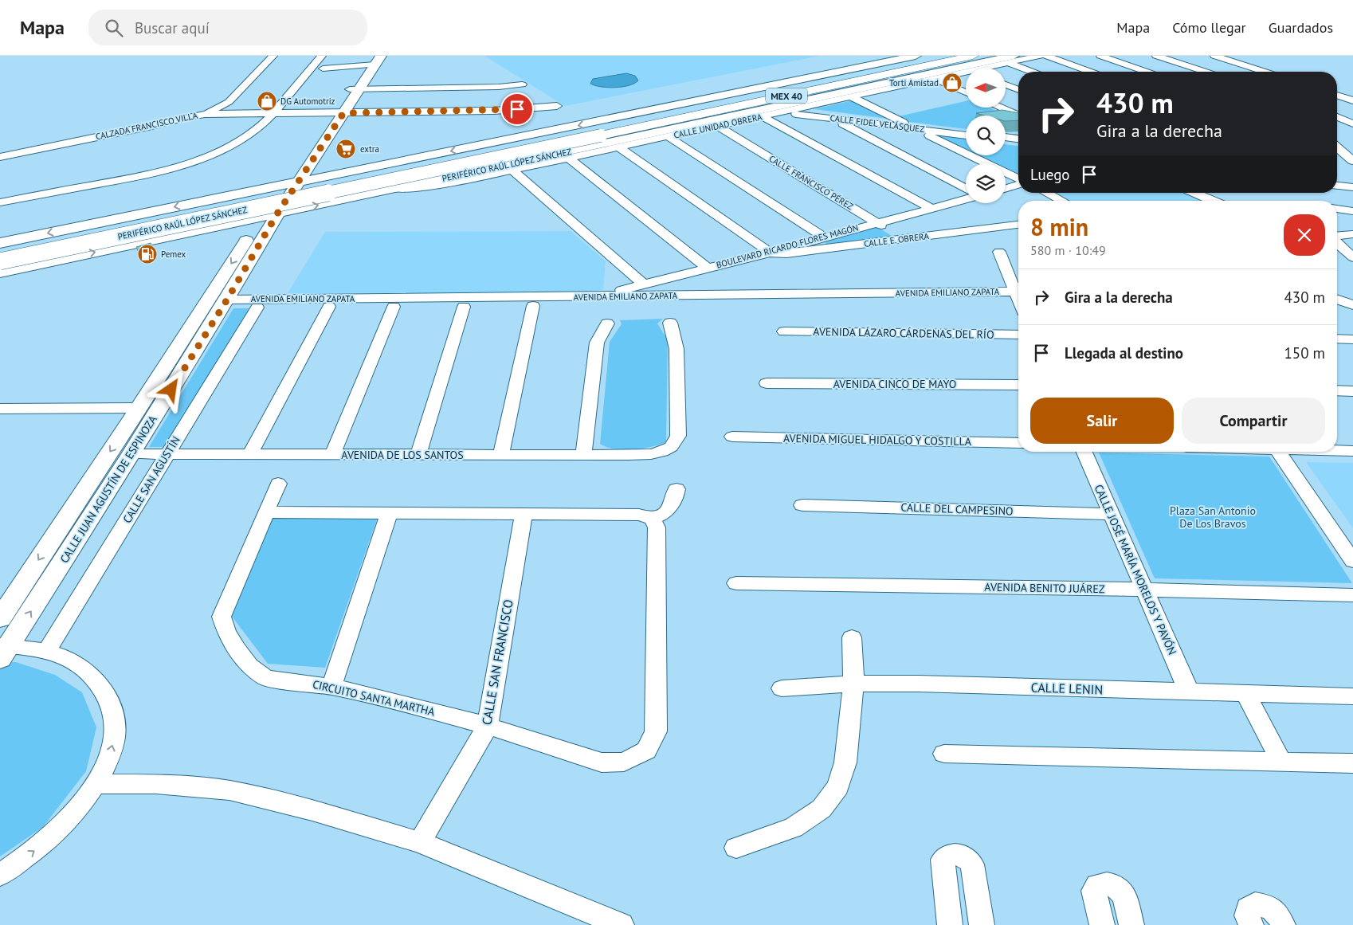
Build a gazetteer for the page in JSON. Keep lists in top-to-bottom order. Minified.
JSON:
{"streets":{"highway":["MEX 40","PERIFÉRICO RAÚL LÓPEZ SÁNCHEZ"],"main road":["CALLE JUAN AGUSTÍN DE ESPINOZA"],"street":["CALLE FIDEL VELÁSQUEZ","CALZADA FRANCISCO VILLA","CALLE UNIDAD OBRERA","CALLE FRANCISCO PÉREZ","CALLE E. OBRERA","BOULEVARD RICARDO FLORES MAGÓN","AVENIDA EMILIANO ZAPATA","AVENIDA LÁZARO CÁRDENAS DEL RÍO","AVENIDA CINCO DE MAYO","AVENIDA MIGUEL HIDALGO Y COSTILLA","AVENIDA DE LOS SANTOS","CALLE SAN AGUSTÍN","CALLE DEL CAMPESINO","CALLE JOSÉ MARÍA MORELOS Y PAVÓN","AVENIDA BENITO JUÁREZ","CALLE SAN FRANCISCO","CALLE LENIN","CIRCUITO SANTA MARTHA"]},"crossings":[["MEX 40","CALLE UNIDAD OBRERA"],["MEX 40","CALLE FRANCISCO PÉREZ"],["CALLE FIDEL VELÁSQUEZ","CALLE UNIDAD OBRERA"],["CALZADA FRANCISCO VILLA","CALLE JUAN AGUSTÍN DE ESPINOZA"],["CALLE UNIDAD OBRERA","PERIFÉRICO RAÚL LÓPEZ SÁNCHEZ"],["CALLE UNIDAD OBRERA","CALLE FRANCISCO PÉREZ"],["PERIFÉRICO RAÚL LÓPEZ SÁNCHEZ","CALLE JUAN AGUSTÍN DE ESPINOZA"],["CALLE FRANCISCO PÉREZ","CALLE E. OBRERA"],["CALLE FRANCISCO PÉREZ","BOULEVARD RICARDO FLORES MAGÓN"],["CALLE E. OBRERA","BOULEVARD RICARDO FLORES MAGÓN"],["BOULEVARD RICARDO FLORES MAGÓN","AVENIDA EMILIANO ZAPATA"],["AVENIDA EMILIANO ZAPATA","CALLE JUAN AGUSTÍN DE ESPINOZA"],["AVENIDA DE LOS SANTOS","CALLE SAN AGUSTÍN"],["AVENIDA DE LOS SANTOS","CALLE JUAN AGUSTÍN DE ESPINOZA"],["CALLE DEL CAMPESINO","CALLE JOSÉ MARÍA MORELOS Y PAVÓN"],["CALLE JOSÉ MARÍA MORELOS Y PAVÓN","AVENIDA BENITO JUÁREZ"],["CALLE JOSÉ MARÍA MORELOS Y PAVÓN","CALLE LENIN"],["CALLE SAN FRANCISCO","CIRCUITO SANTA MARTHA"]],"parks":["Plaza San Antonio De Los Bravos"],"places":{"shop":["Torti Amistad","DG Automotriz"],"supermarket":["extra"],"fuel station":["Pemex"]},"north":"left","page":{"header":"Mapa","search":"Buscar aquí","nav":["Mapa","Cómo llegar","Guardados"],"turn":["430 m","Gira a la derecha"],"then":"Luego","heading":["8 min","580 m · 10:49"],"list":[{"name":"Gira a la derecha","value":"430 m"},{"name":"Llegada al destino","value":"150 m"}],"buttons":["Salir","Compartir"]}}
